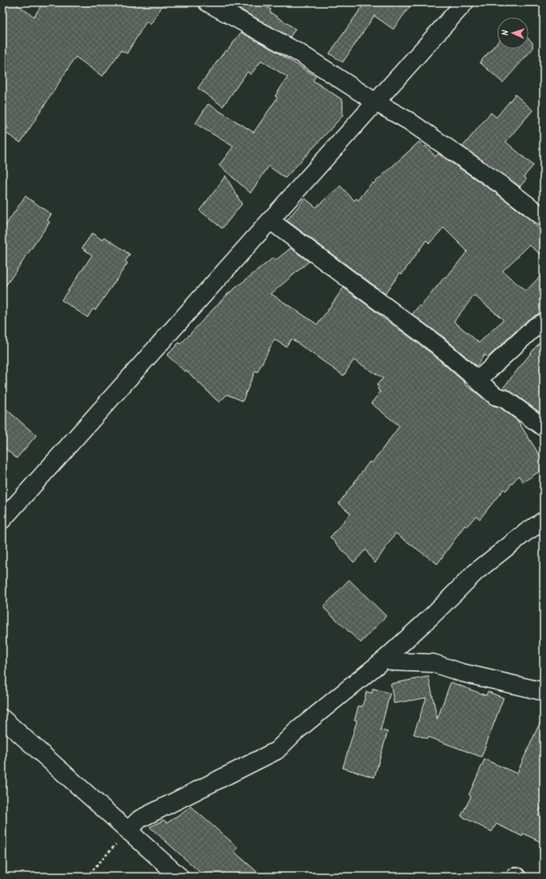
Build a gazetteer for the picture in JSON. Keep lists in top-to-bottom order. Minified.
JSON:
{"north":"left"}
